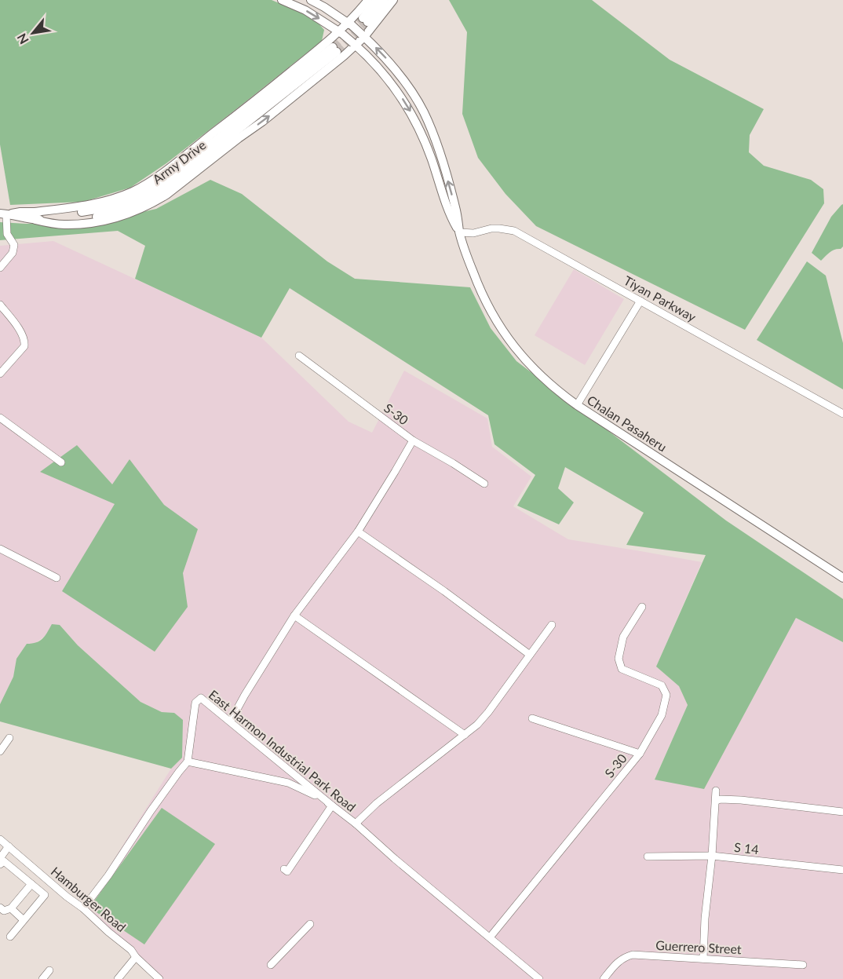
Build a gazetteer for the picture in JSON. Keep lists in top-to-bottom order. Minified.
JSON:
{"streets":{"main road":["Army Drive","Chalan Pasaheru"],"street":["Tiyan Parkway","S-30","East Harmon Industrial Park Road","S 14","Hamburger Road","Guerrero Street"]},"crossings":[["Tiyan Parkway","Chalan Pasaheru"],["S-30","East Harmon Industrial Park Road"]],"north":"bottom left"}
